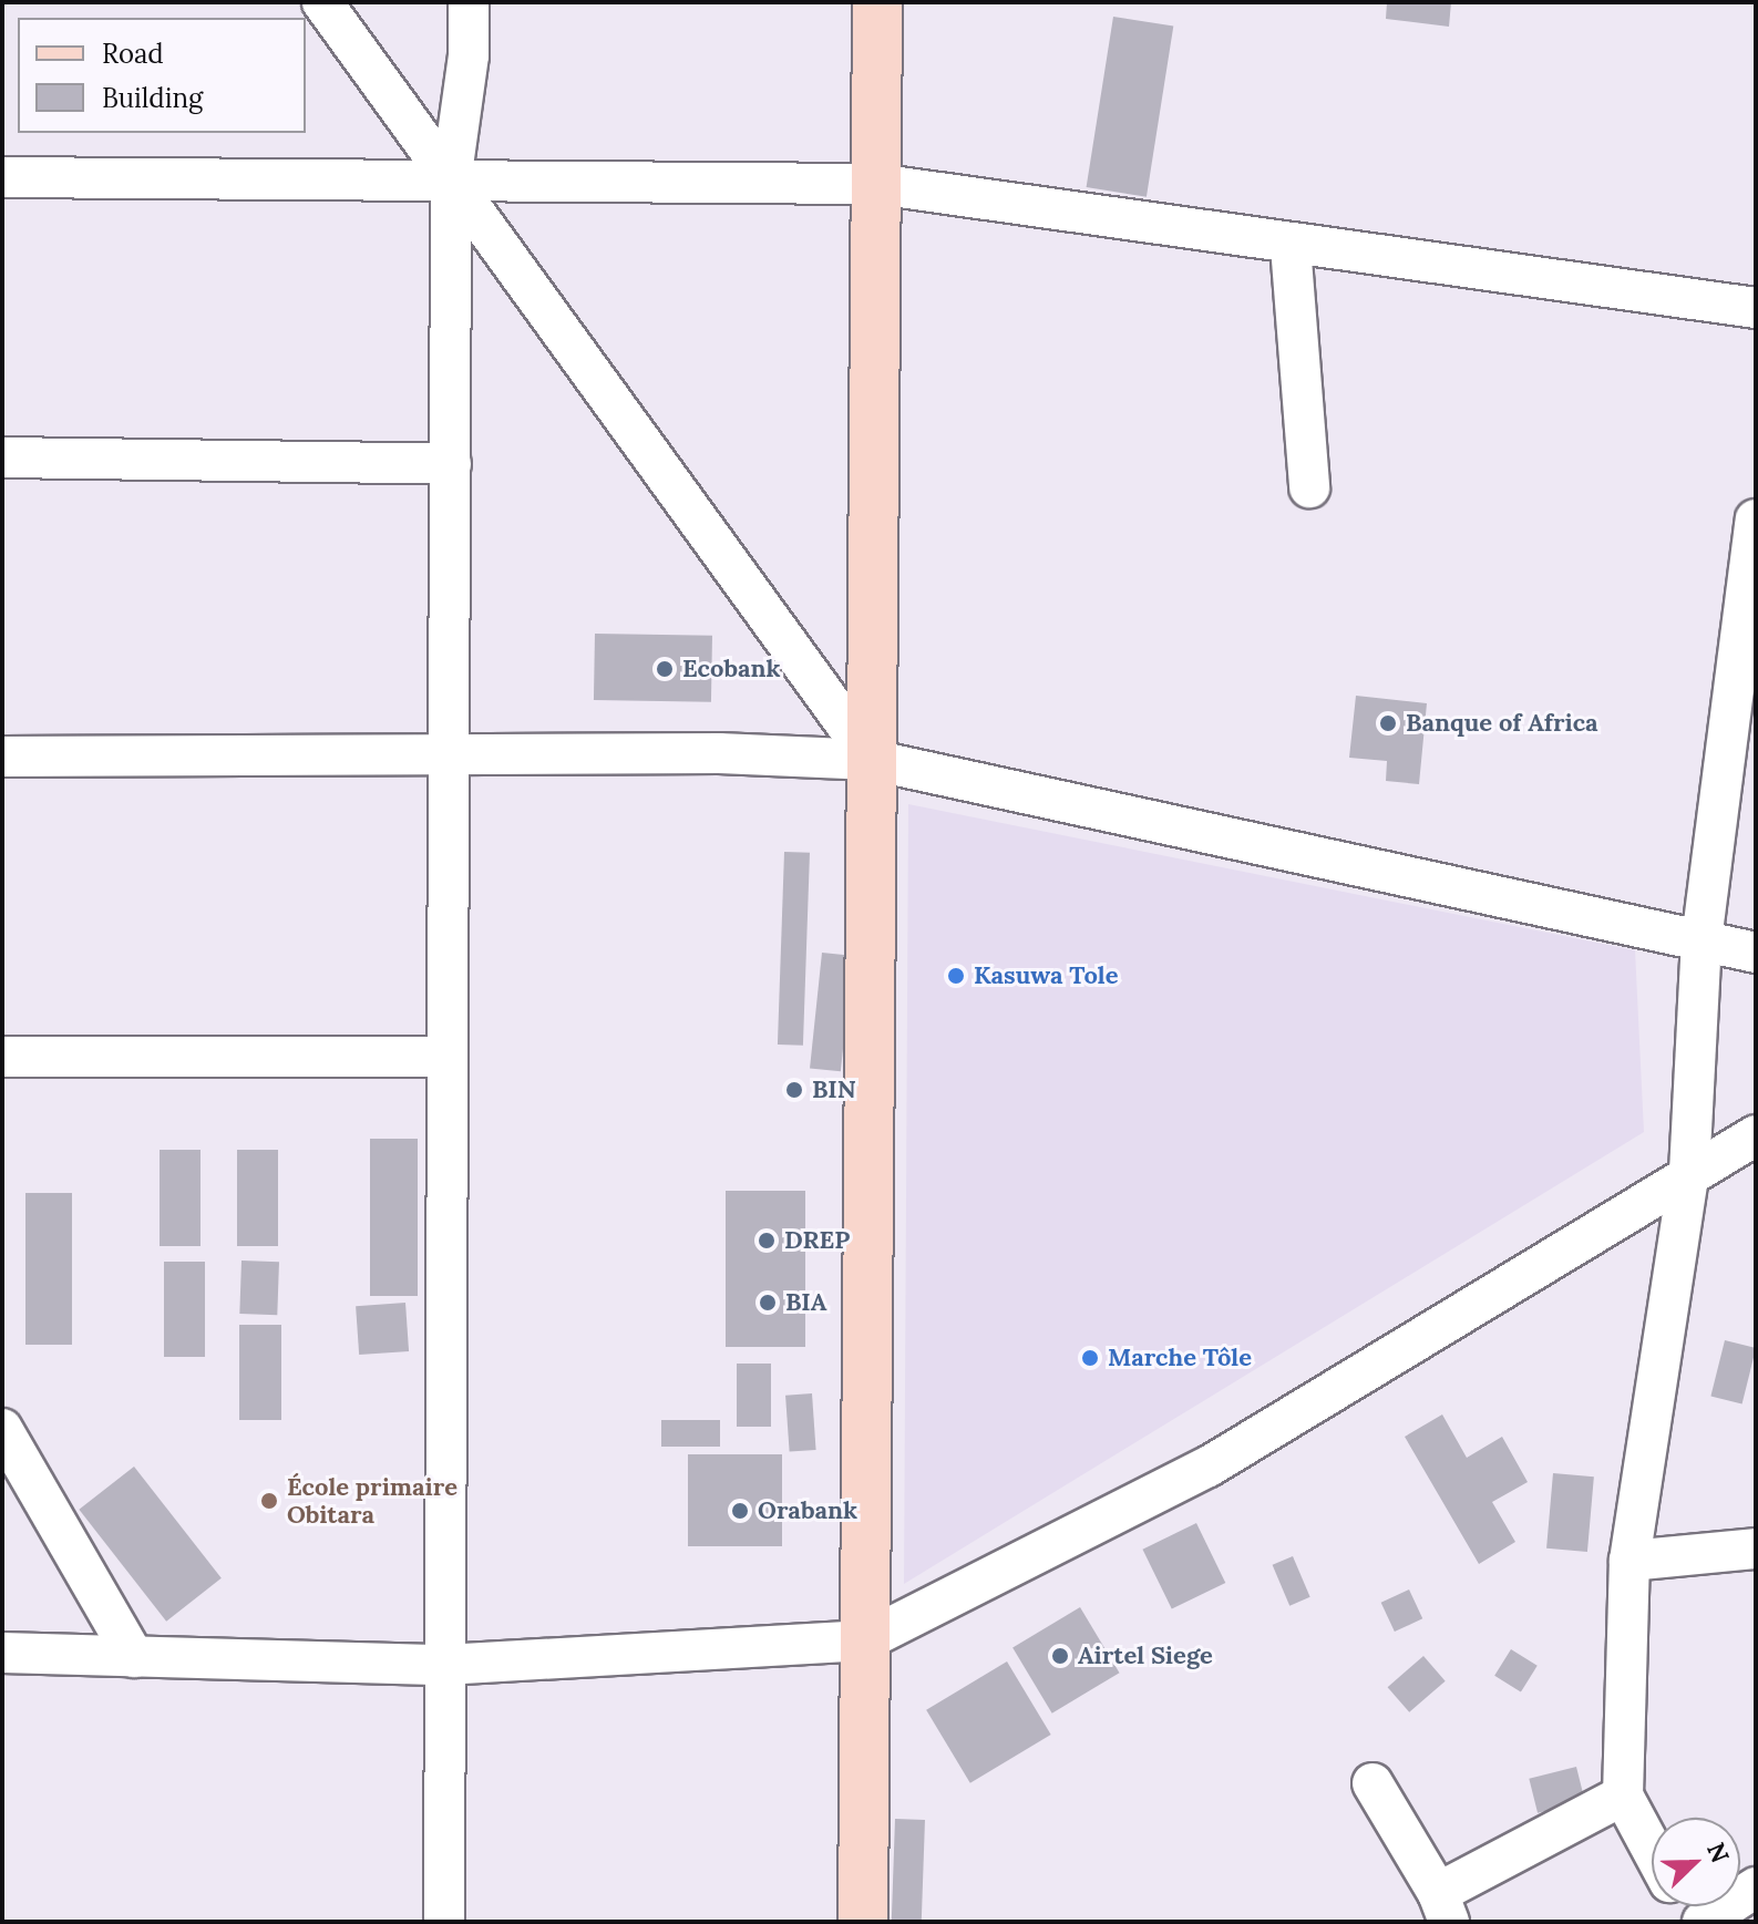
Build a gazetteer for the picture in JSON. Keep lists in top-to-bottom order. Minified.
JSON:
{"places":["Ecobank","Banque of Africa","Kasuwa Tole","BIN","DREP","BIA","Marche Tôle","École primaire Obitara","Orabank","Airtel Siege"],"legend":["Road","Building"],"north":"top right"}
